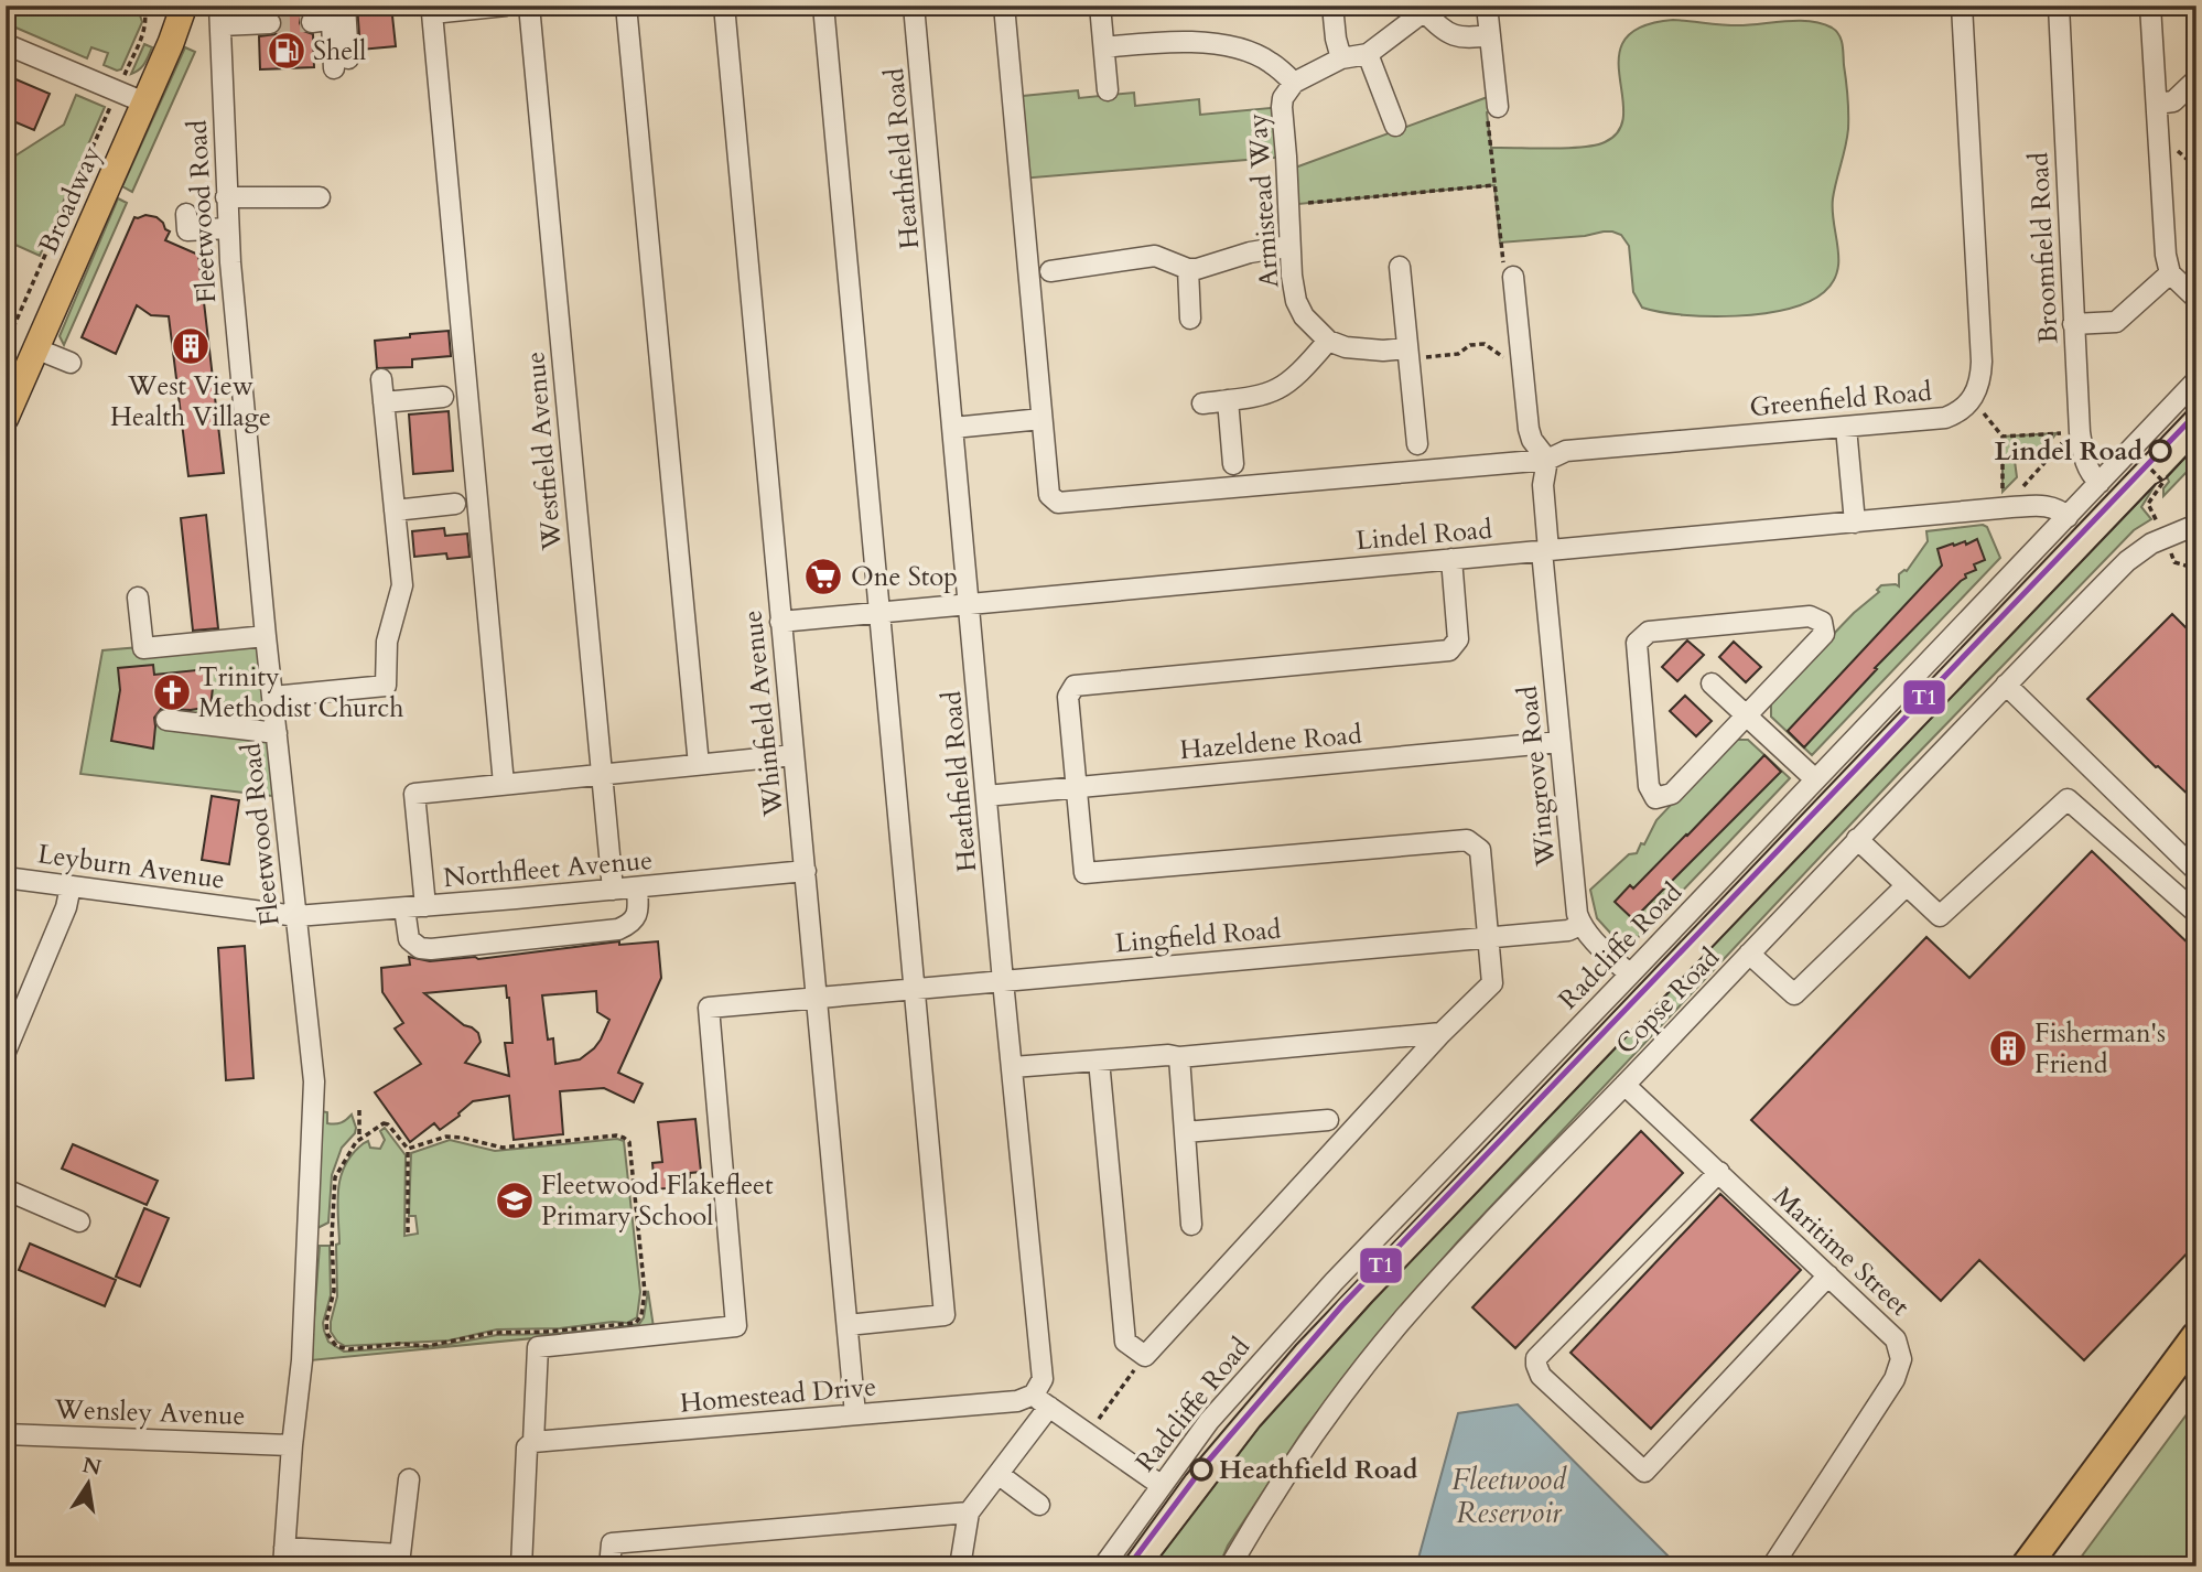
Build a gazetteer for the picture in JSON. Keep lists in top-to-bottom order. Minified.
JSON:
{"streets":{"main road":["Broadway"],"street":["Heathfield Road","Armistead Way","Fleetwood Road","Broomfield Road","Greenfield Road","Westfield Avenue","Lindel Road","Whinfield Avenue","Hazeldene Road","Wingrove Road","Leyburn Avenue","Northfleet Avenue","Lingfield Road","Radcliffe Road","Copse Road","Maritime Street","Homestead Drive","Wensley Avenue"]},"crossings":[["Heathfield Road","Lindel Road"],["Heathfield Road","Hazeldene Road"],["Heathfield Road","Lingfield Road"],["Heathfield Road","Homestead Drive"],["Fleetwood Road","Leyburn Avenue"],["Fleetwood Road","Northfleet Avenue"],["Fleetwood Road","Wensley Avenue"],["Broomfield Road","Radcliffe Road"],["Westfield Avenue","Northfleet Avenue"],["Lindel Road","Whinfield Avenue"],["Lindel Road","Wingrove Road"],["Lindel Road","Radcliffe Road"],["Whinfield Avenue","Northfleet Avenue"],["Whinfield Avenue","Lingfield Road"],["Whinfield Avenue","Homestead Drive"],["Hazeldene Road","Wingrove Road"],["Wingrove Road","Lingfield Road"],["Leyburn Avenue","Northfleet Avenue"],["Lingfield Road","Homestead Drive"],["Copse Road","Maritime Street"]],"water":["Fleetwood Reservoir"],"places":{"fuel station":["Shell"],"building":["West View Health Village","Fisherman's Friend"],"other":["Lindel Road","Heathfield Road"],"supermarket":["One Stop"],"church":["Trinity Methodist Church"],"school or university":["Fleetwood Flakefleet Primary School"]},"lines":["transit line T1"],"north":"top"}
